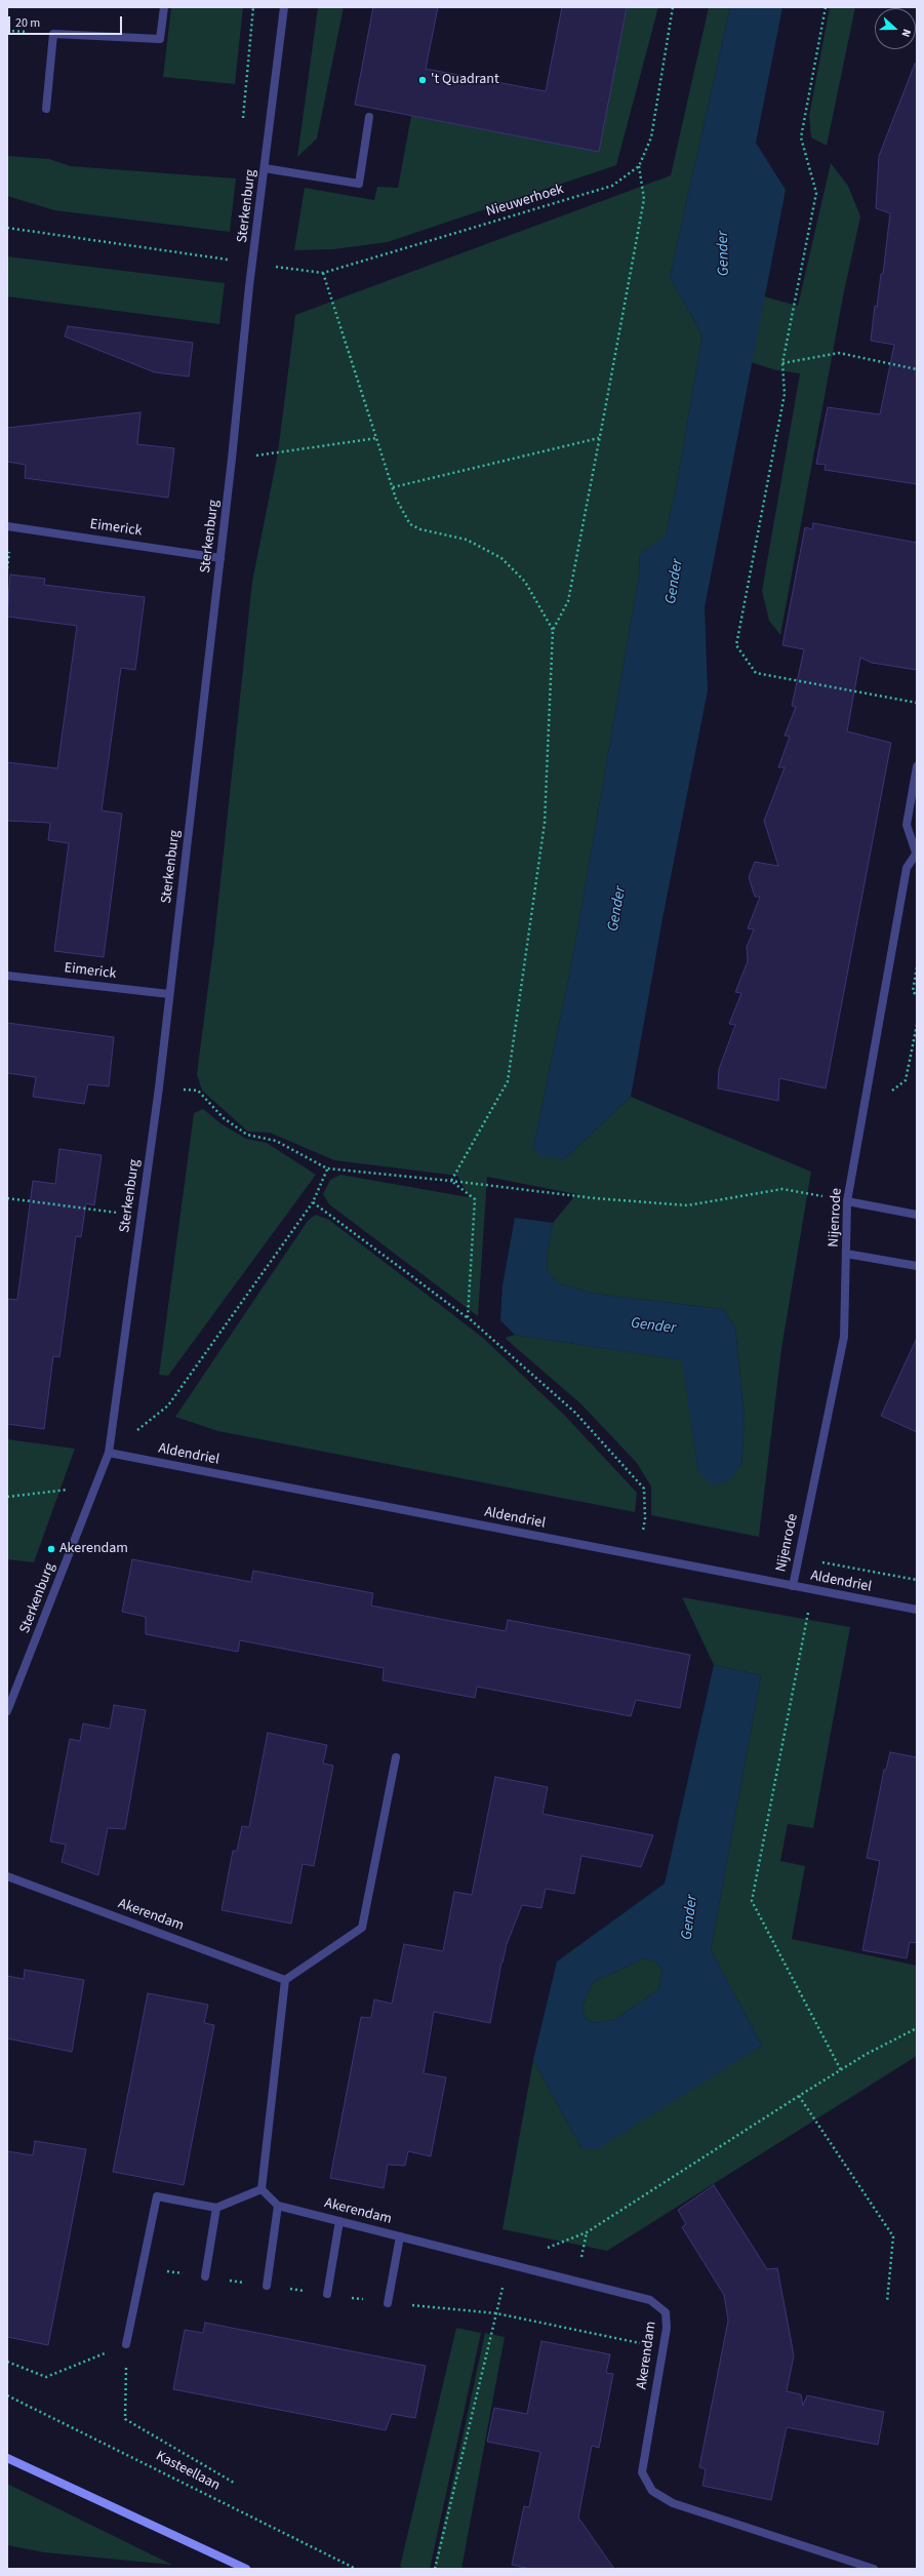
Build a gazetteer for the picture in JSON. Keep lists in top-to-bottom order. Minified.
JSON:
{"streets":{"street":["Sterkenburg","Eimerick","Nijenrode","Aldendriel","Akerendam"],"path":["Nieuwerhoek","Kasteellaan"]},"crossings":[["Nieuwerhoek","Sterkenburg"],["Sterkenburg","Eimerick"],["Sterkenburg","Aldendriel"],["Nijenrode","Aldendriel"]],"water":["Gender"],"places":["'t Quadrant","Akerendam"],"scale_bar":"20 m","north":"right"}
